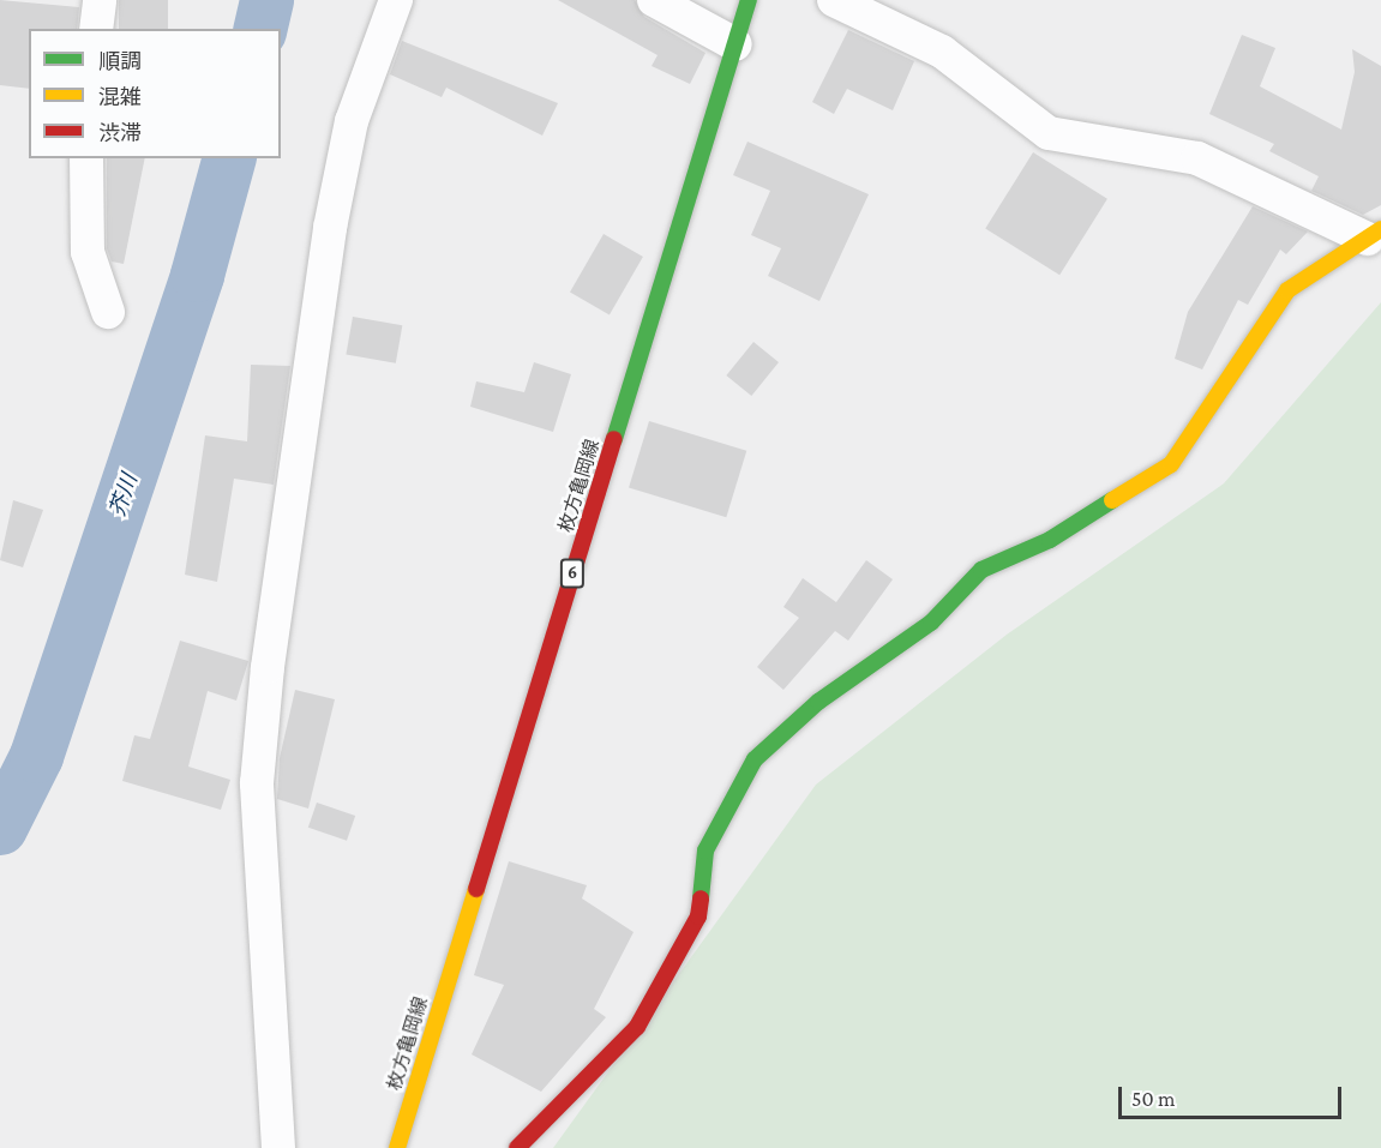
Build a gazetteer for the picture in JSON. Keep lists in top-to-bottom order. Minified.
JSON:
{"streets":{"street":["枚方亀岡線","6"]},"water":["芥川"],"legend":["順調","混雑","渋滞"],"scale_bar":"50 m"}
